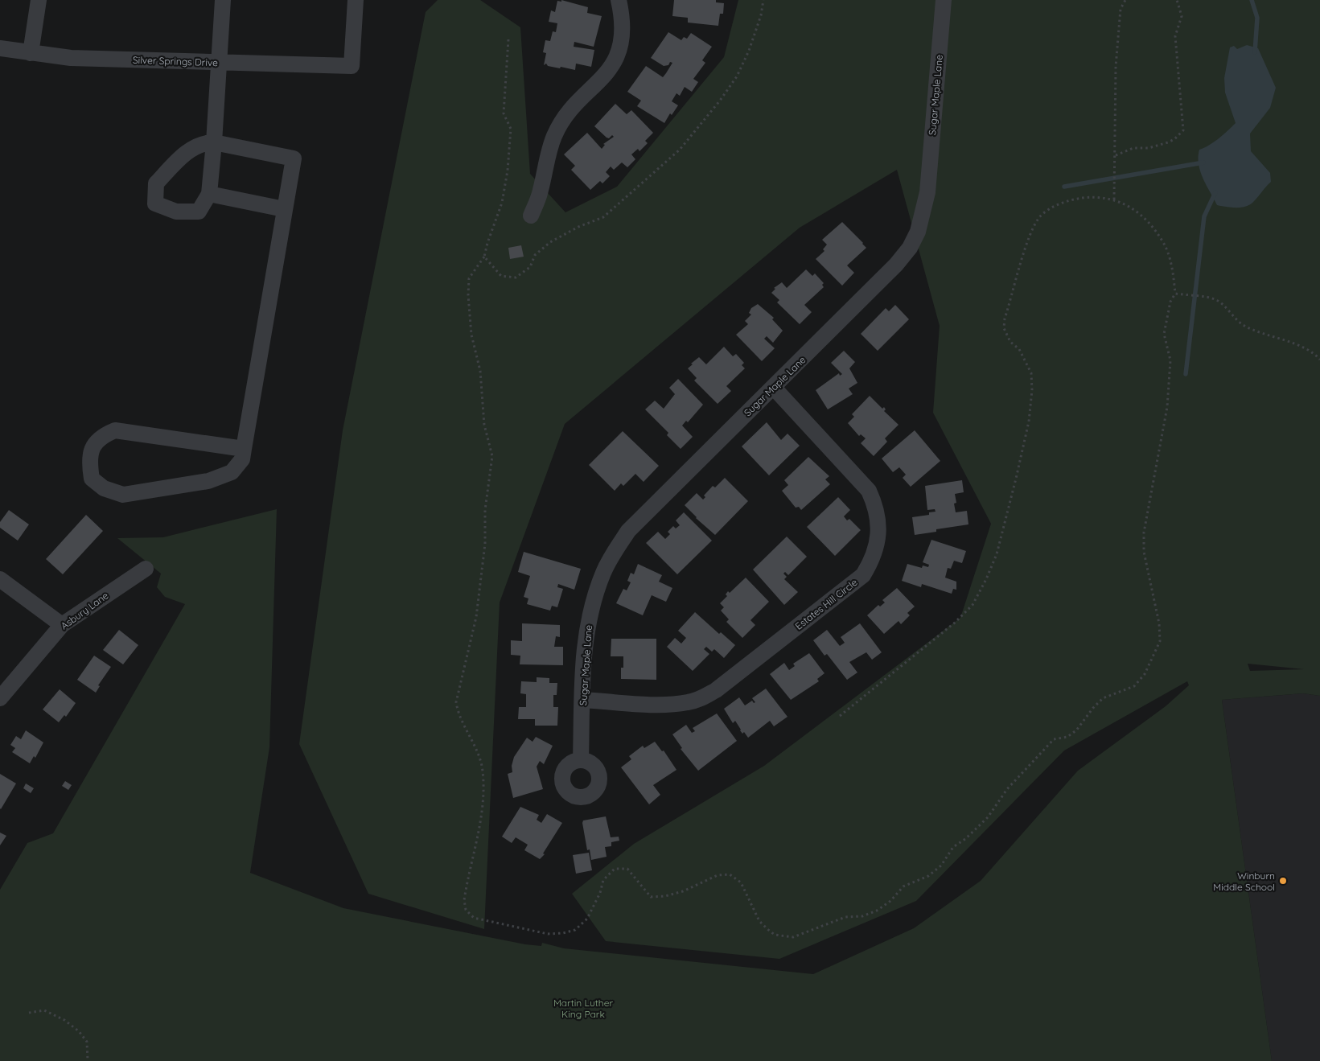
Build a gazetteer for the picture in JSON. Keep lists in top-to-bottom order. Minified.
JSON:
{"streets":{"street":["Silver Springs Drive","Sugar Maple Lane","Estates Hill Circle","Asbury Lane"]},"crossings":[["Sugar Maple Lane","Estates Hill Circle"]],"parks":["Martin Luther King Park"],"places":["Winburn Middle School"]}
